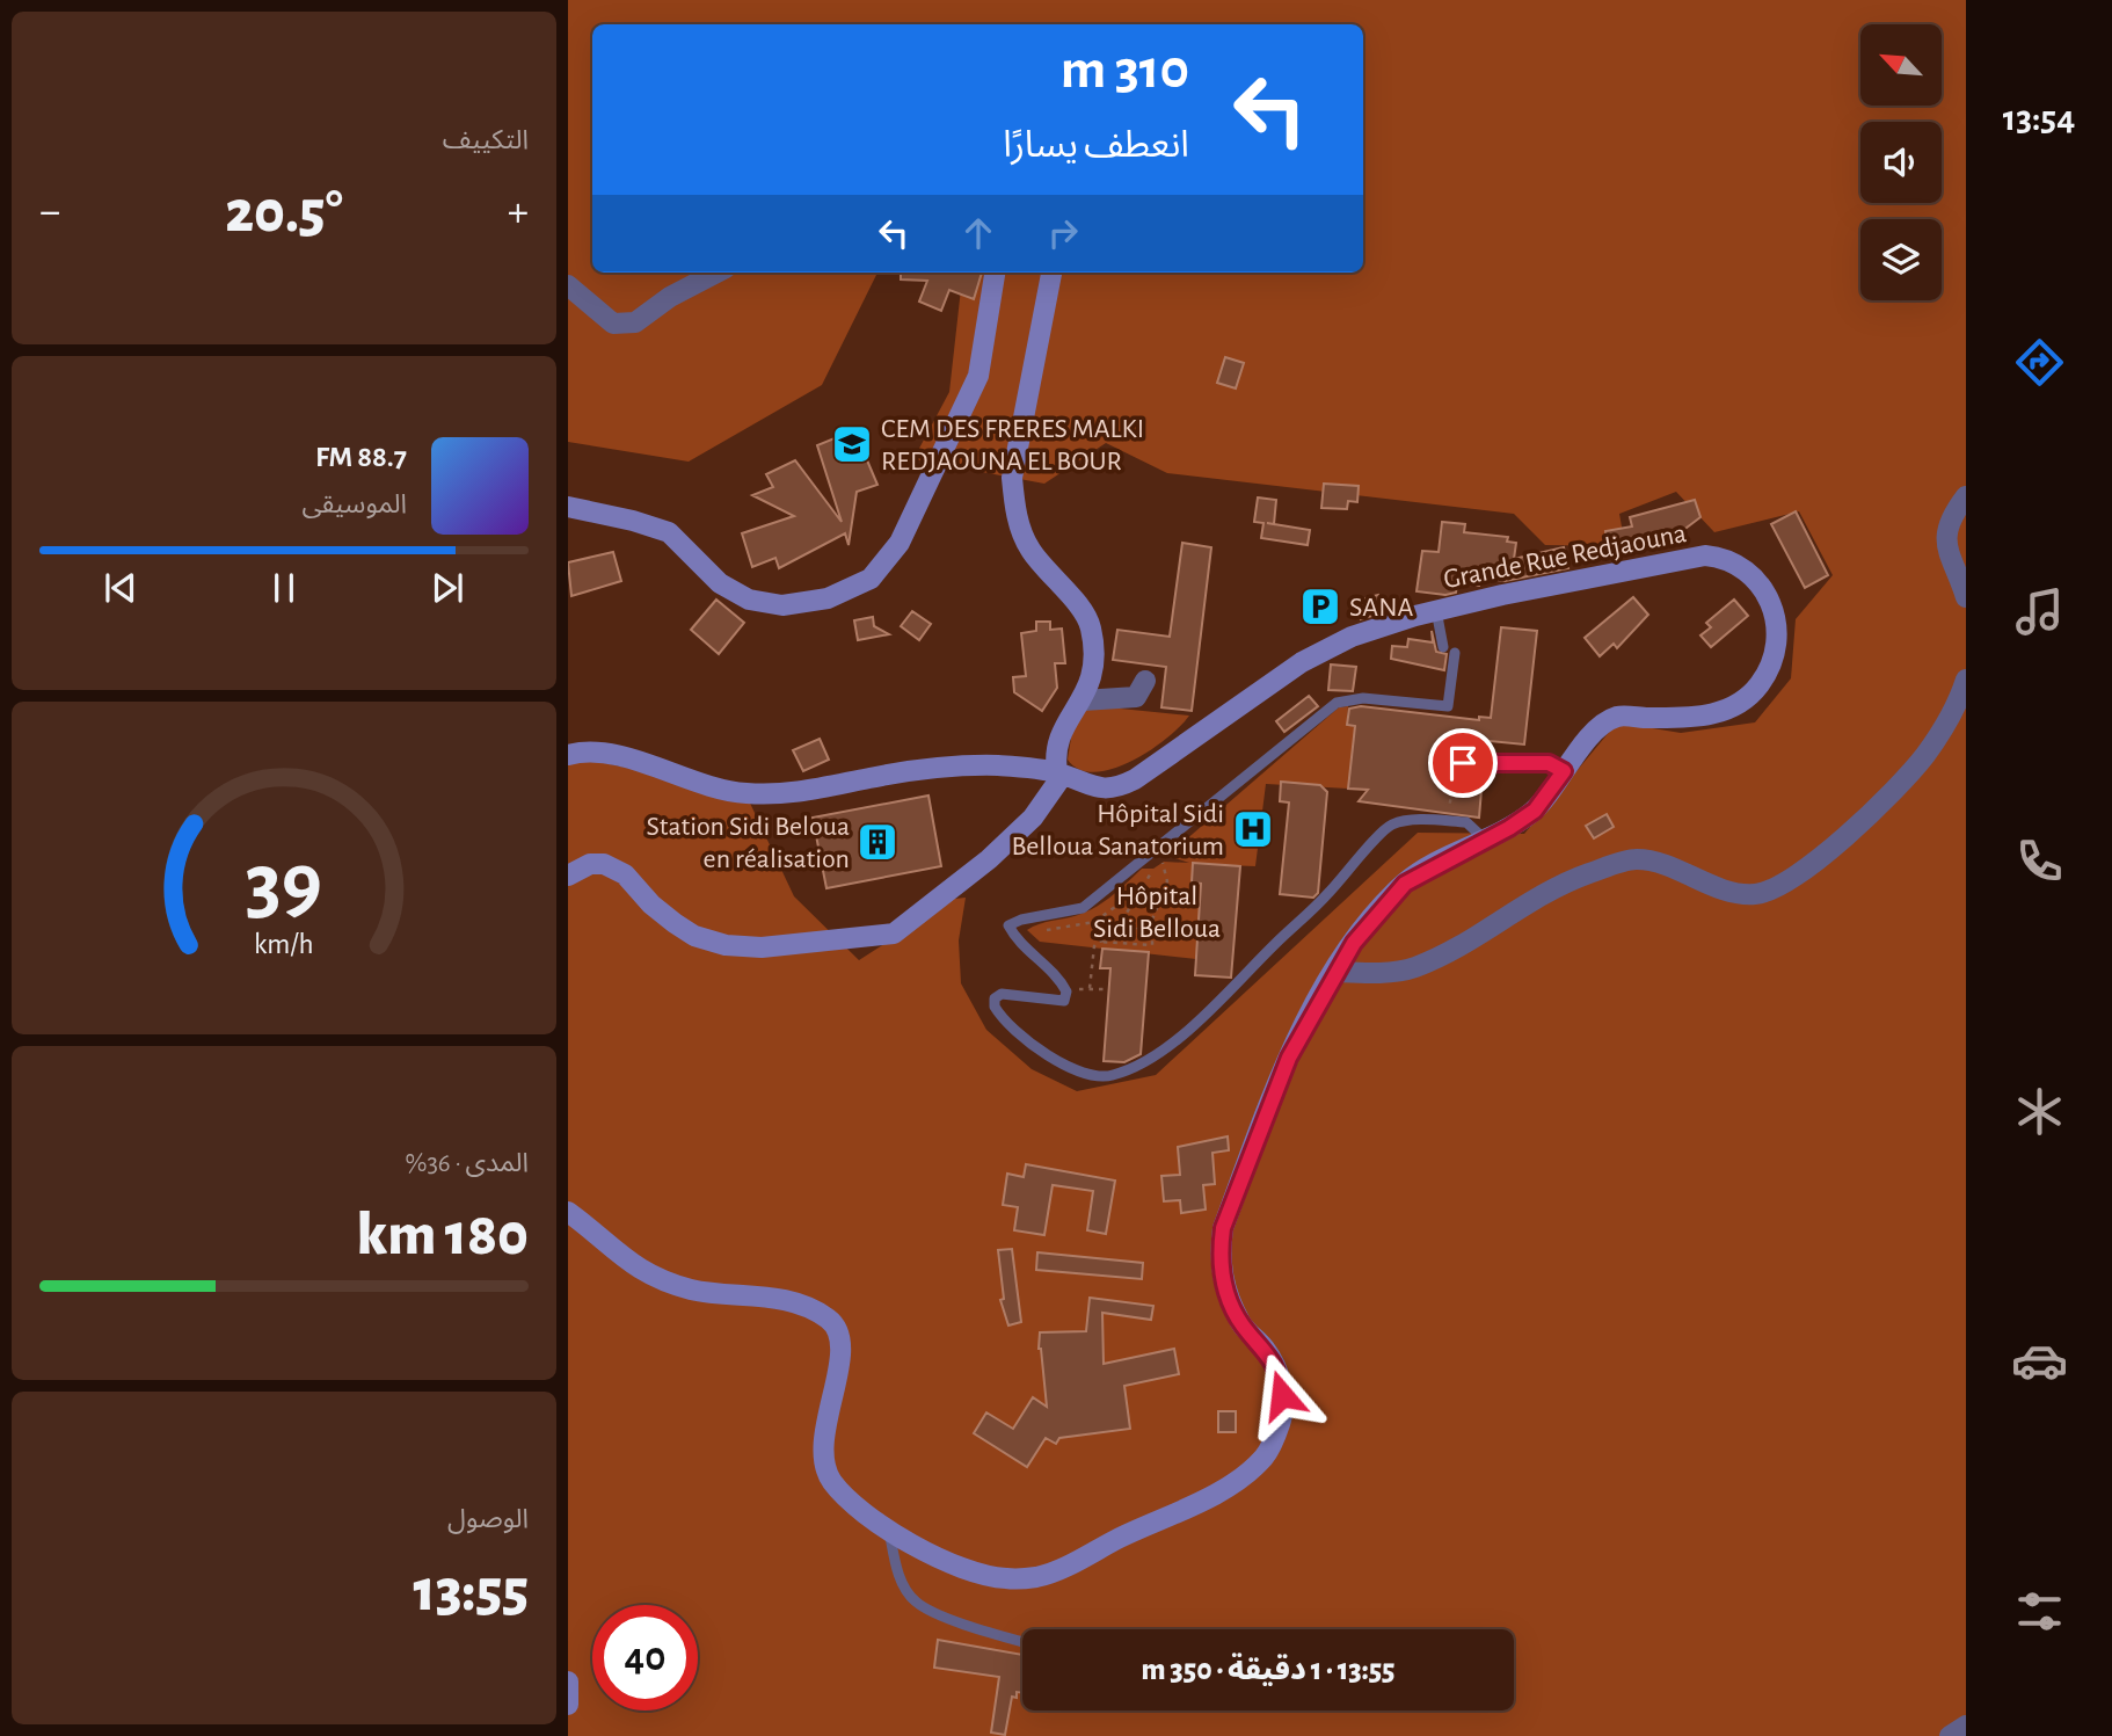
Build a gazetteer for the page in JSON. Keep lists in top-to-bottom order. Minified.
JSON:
{"streets":{"street":["Grande Rue Redjaouna"]},"parks":["Hôpital Sidi Belloua"],"places":{"school or university":["CEM DES FRERES MALKI REDJAOUNA EL BOUR"],"parking":["SANA"],"hospital":["Hôpital Sidi Belloua Sanatorium"],"building":["Station Sidi Beloua en réalisation"]},"north":"top left","page":{"tabs":"13:54","tile":["التكييف",["المدى · 36%","180 km"],["الوصول","13:55"]],"turn":["310 m","انعطف يسارًا"],"heat":["−","20.5°","+"],"song":["88.7 FM","الموسيقى"],"limit":"40","trip":"13:55 · 1 دقيقة · 350 m","gauge":["39","km/h"]}}
